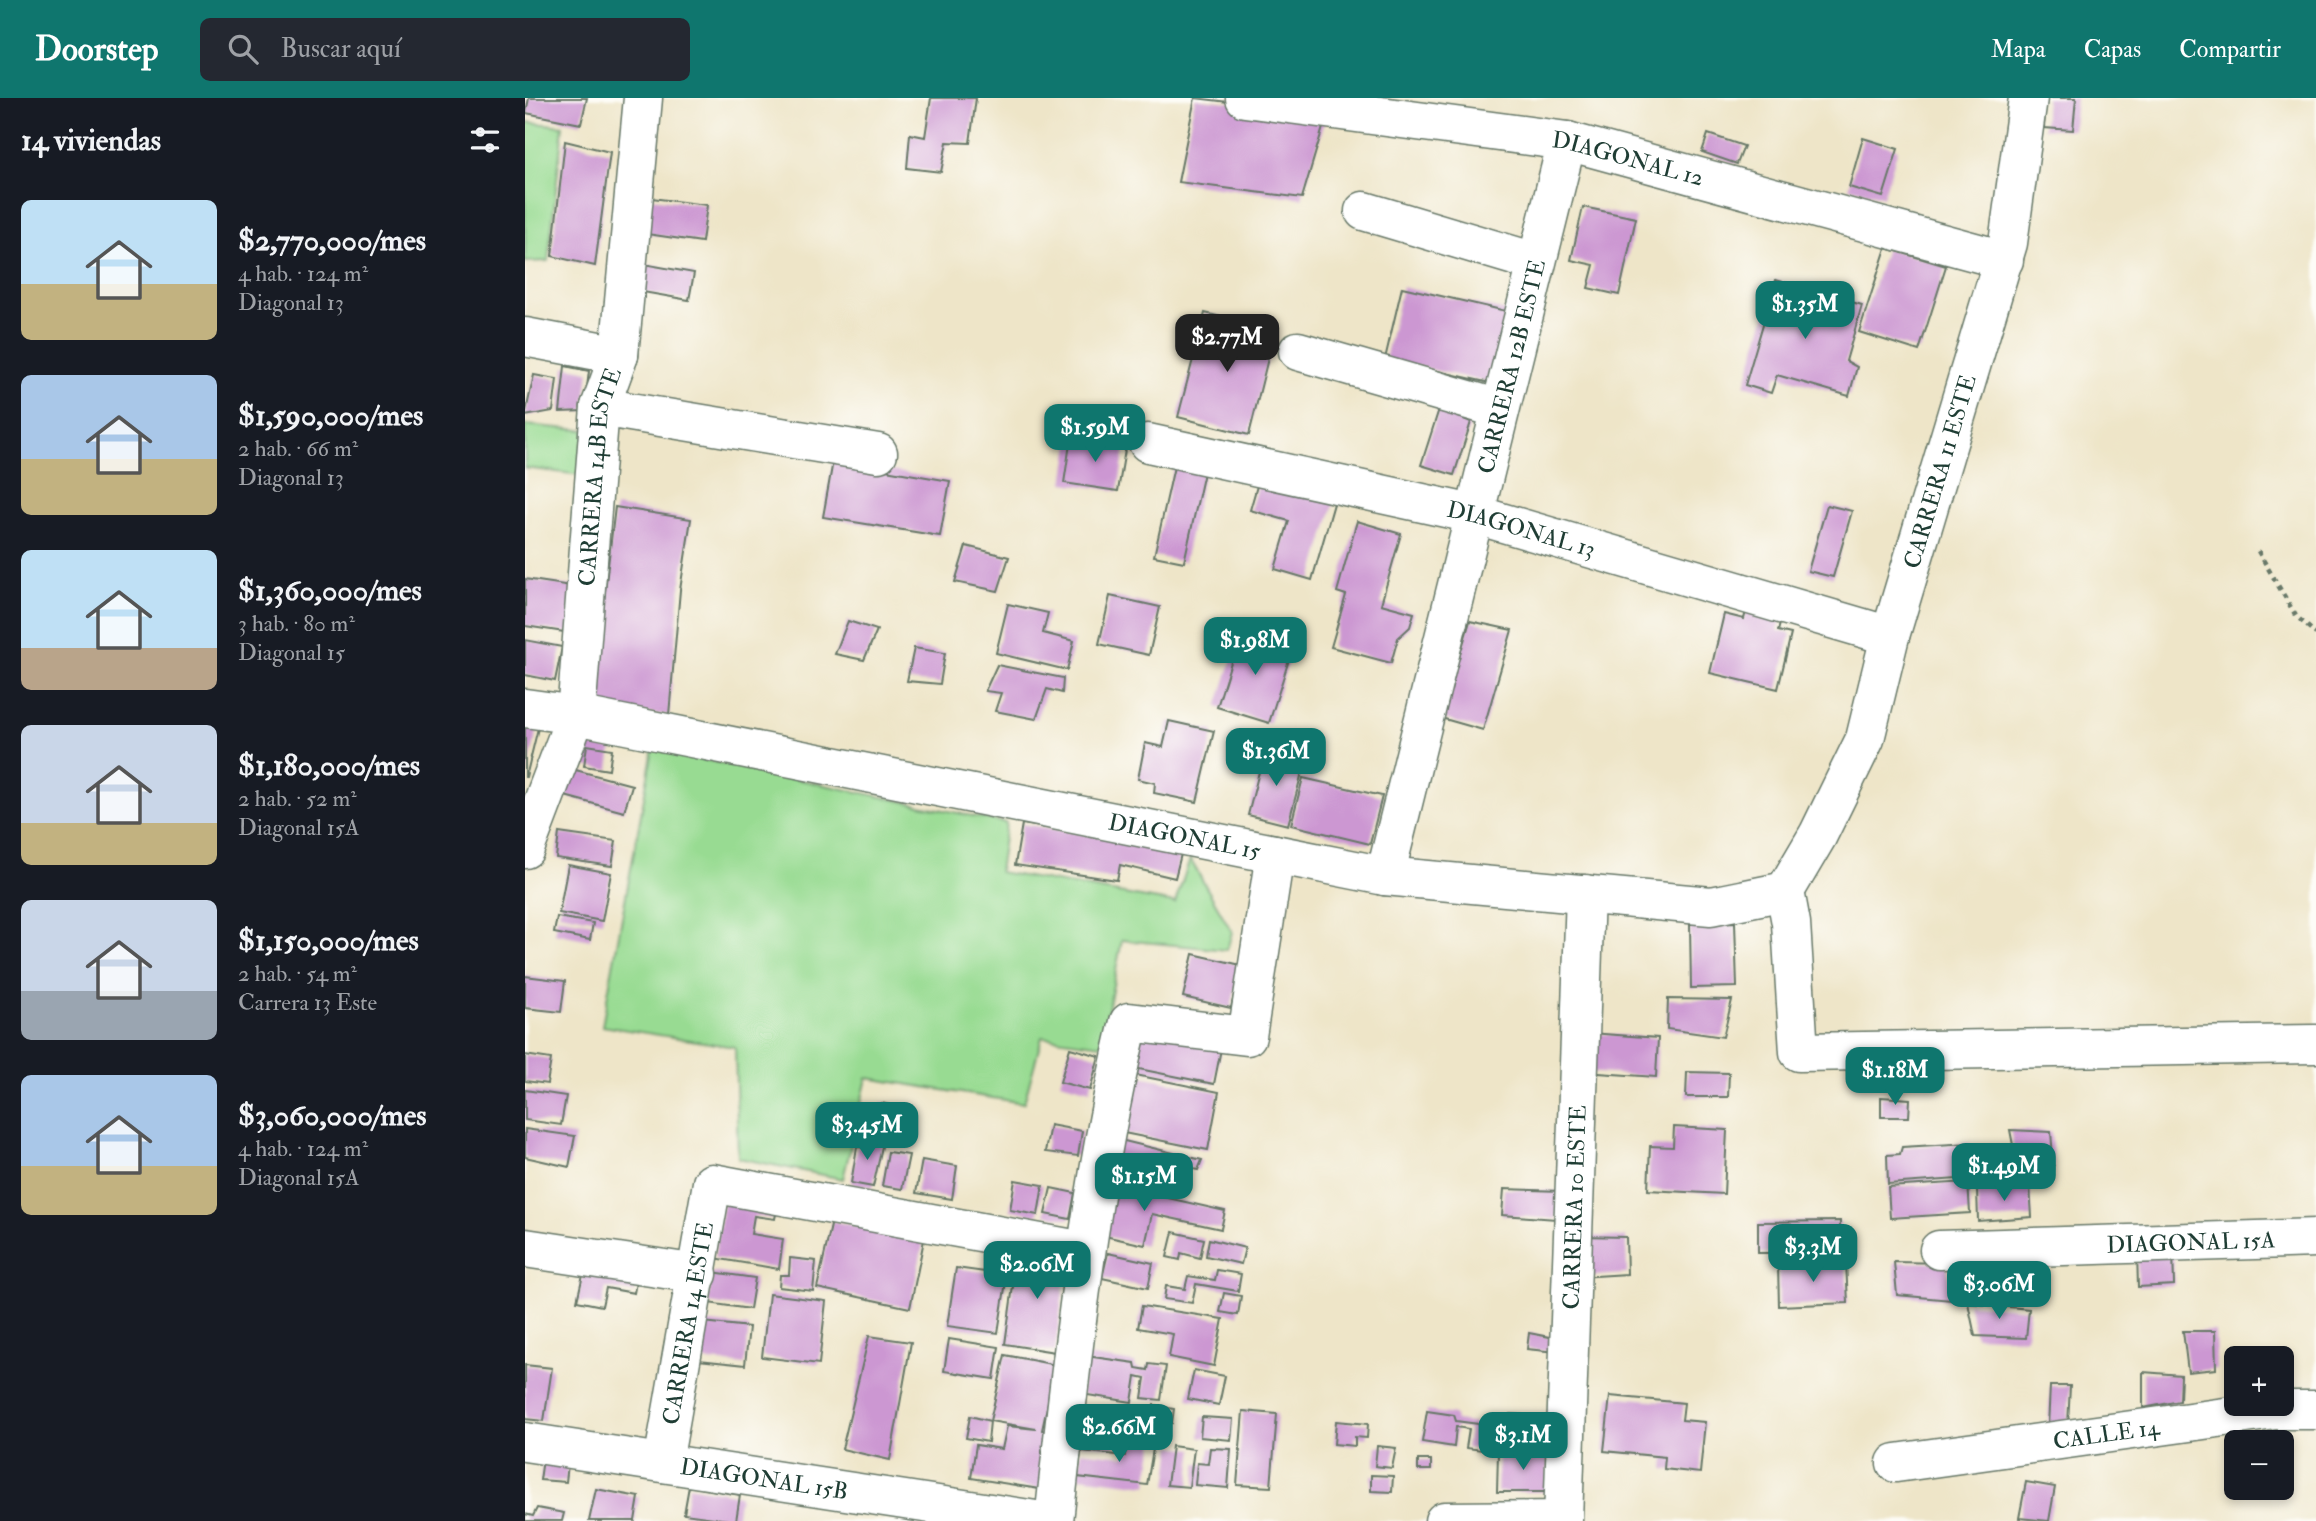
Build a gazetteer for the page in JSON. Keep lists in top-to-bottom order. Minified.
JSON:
{"streets":{"street":["DIAGONAL 12","CARRERA 12B ESTE","CARRERA 11 ESTE","CARRERA 14B ESTE","DIAGONAL 13","DIAGONAL 15","CARRERA 10 ESTE","DIAGONAL 15A","CARRERA 14 ESTE","CALLE 14","DIAGONAL 15B"]},"crossings":[["DIAGONAL 12","CARRERA 12B ESTE"],["DIAGONAL 12","CARRERA 11 ESTE"],["CARRERA 12B ESTE","DIAGONAL 13"],["CARRERA 12B ESTE","DIAGONAL 15"],["CARRERA 11 ESTE","DIAGONAL 13"],["CARRERA 11 ESTE","DIAGONAL 15"],["CARRERA 14B ESTE","DIAGONAL 15"],["DIAGONAL 15","CARRERA 10 ESTE"],["CARRERA 14 ESTE","DIAGONAL 15B"]],"page":{"header":"Doorstep","search":"Buscar aquí","nav":["Mapa","Capas","Compartir"],"heading":"14 viviendas","list":[{"name":"$2,770,000/mes","note":"4 hab. · 124 m² · Diagonal 13"},{"name":"$1,590,000/mes","note":"2 hab. · 66 m² · Diagonal 13"},{"name":"$1,360,000/mes","note":"3 hab. · 80 m² · Diagonal 15"},{"name":"$1,180,000/mes","note":"2 hab. · 52 m² · Diagonal 15A"},{"name":"$1,150,000/mes","note":"2 hab. · 54 m² · Carrera 13 Este"},{"name":"$3,060,000/mes","note":"4 hab. · 124 m² · Diagonal 15A"}],"price":["$1.35M","$2.77M","$1.59M","$1.98M","$1.36M","$1.18M","$3.45M","$1.49M","$1.15M","$3.3M","$2.06M","$3.06M","$2.66M","$3.1M"],"map_buttons":["+","−"]}}
